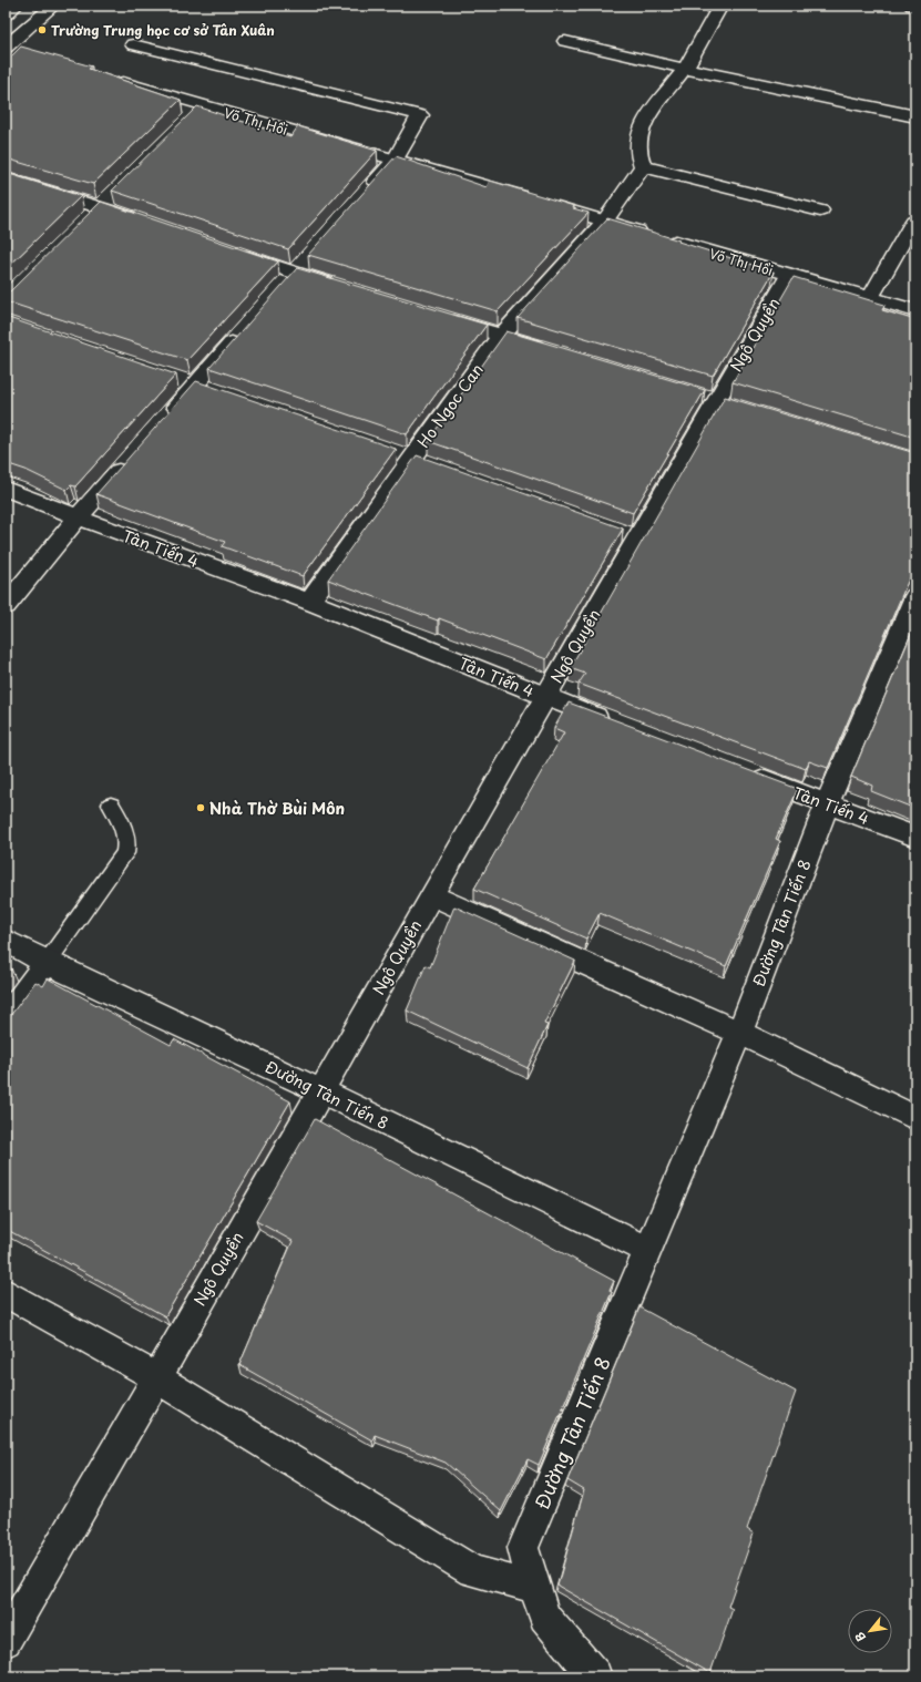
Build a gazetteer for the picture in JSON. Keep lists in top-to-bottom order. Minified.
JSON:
{"streets":{"main road":["Võ Thị Hồi","Ngô Quyền","Ho Ngoc Can","Tân Tiến 4","Đường Tân Tiến 8"]},"crossings":[["Võ Thị Hồi","Ngô Quyền"],["Võ Thị Hồi","Ho Ngoc Can"],["Ngô Quyền","Tân Tiến 4"],["Ngô Quyền","Đường Tân Tiến 8"],["Ho Ngoc Can","Tân Tiến 4"],["Tân Tiến 4","Đường Tân Tiến 8"]],"places":["Trường Trung học cơ sở Tân Xuân","Nhà Thờ Bùi Môn"],"north":"bottom left"}
